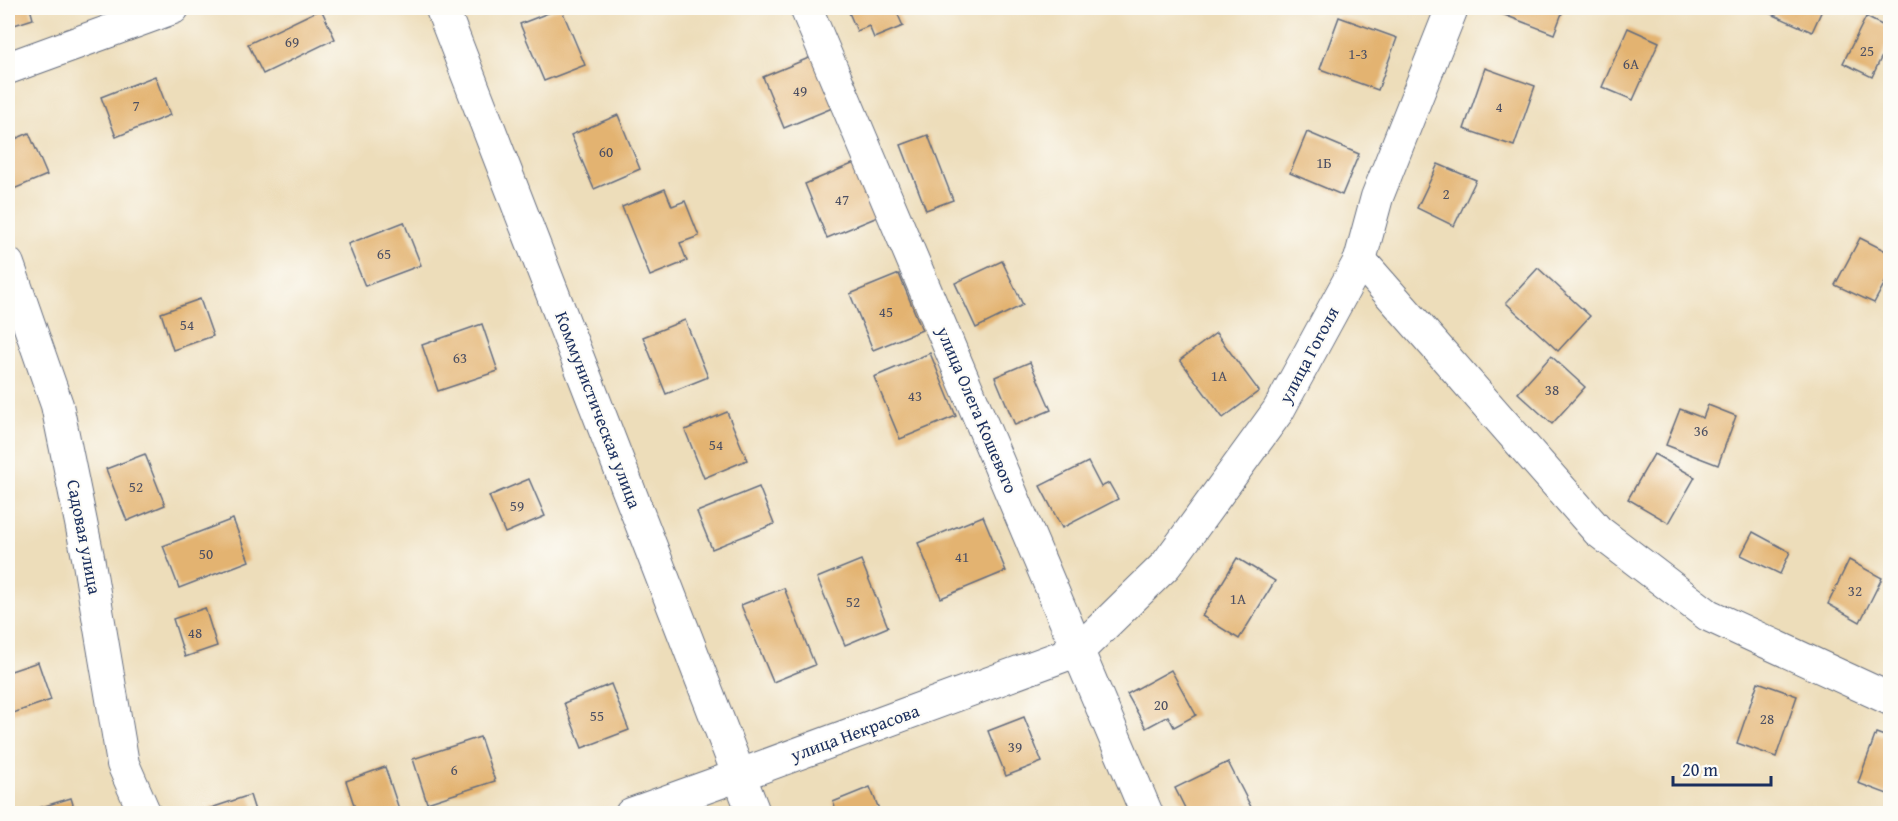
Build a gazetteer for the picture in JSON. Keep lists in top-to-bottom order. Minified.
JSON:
{"streets":{"street":["улица Гоголя","Коммунистическая улица","улица Олега Кошевого","Садовая улица","улица Некрасова"]},"crossings":[["улица Гоголя","улица Олега Кошевого"],["улица Гоголя","улица Некрасова"],["Коммунистическая улица","улица Некрасова"],["улица Олега Кошевого","улица Некрасова"]],"house_numbers":["69","25","1-3","6А","49","7","4","60","1Б","2","47","65","45","54","63","1А","38","43","36","54","52","59","50","41","32","1А","52","48","20","55","28","39","6"],"scale_bar":"20 m"}
